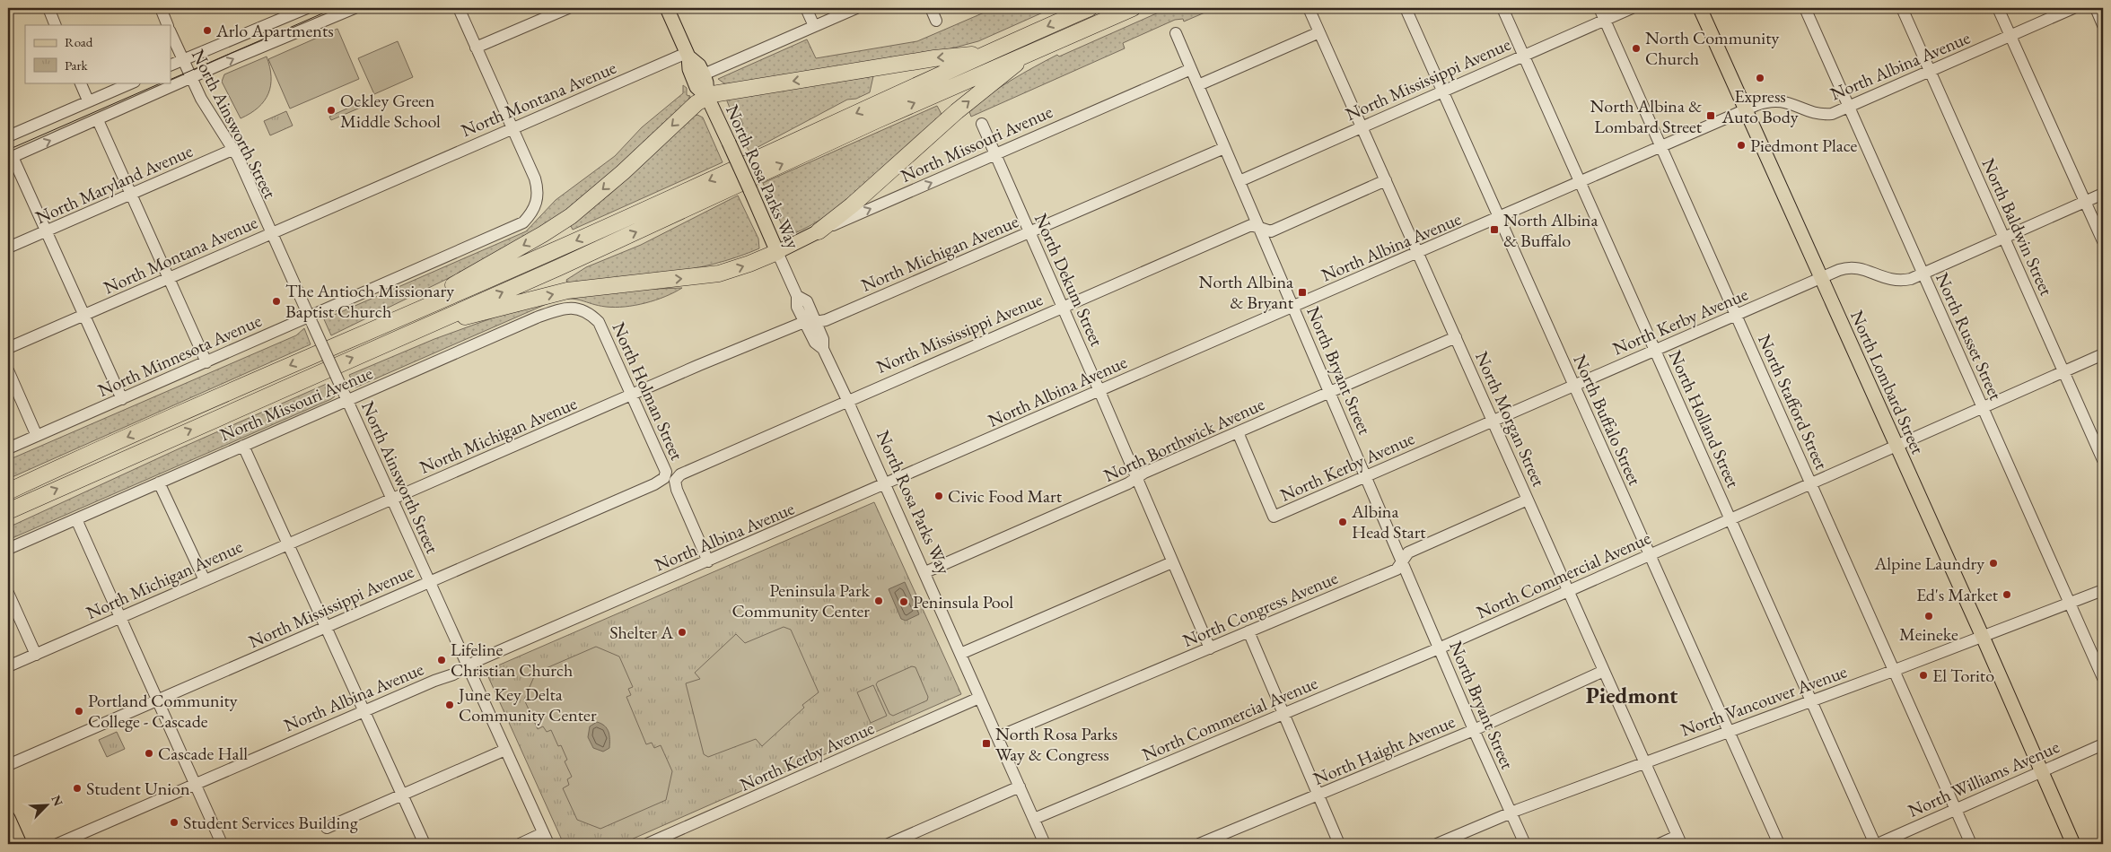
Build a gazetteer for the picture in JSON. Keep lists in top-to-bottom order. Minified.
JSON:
{"streets":{"main road":["North Missouri Avenue","North Rosa Parks Way","North Lombard Street"],"street":["North Albina Avenue","North Mississippi Avenue","North Montana Avenue","North Ainsworth Street","North Maryland Avenue","North Baldwin Street","North Michigan Avenue","North Dekum Street","North Kerby Avenue","North Russet Street","North Minnesota Avenue","North Bryant Street","North Holman Street","North Stafford Street","North Morgan Street","North Holland Street","North Buffalo Street","North Borthwick Avenue","North Commercial Avenue","North Congress Avenue","North Vancouver Avenue","North Haight Avenue","North Williams Avenue"]},"crossings":[["North Albina Avenue","North Ainsworth Street"],["North Albina Avenue","North Rosa Parks Way"],["North Albina Avenue","North Baldwin Street"],["North Albina Avenue","North Dekum Street"],["North Albina Avenue","North Russet Street"],["North Albina Avenue","North Bryant Street"],["North Albina Avenue","North Lombard Street"],["North Albina Avenue","North Holman Street"],["North Albina Avenue","North Stafford Street"],["North Albina Avenue","North Morgan Street"],["North Albina Avenue","North Holland Street"],["North Albina Avenue","North Buffalo Street"],["North Mississippi Avenue","North Ainsworth Street"],["North Mississippi Avenue","North Rosa Parks Way"],["North Mississippi Avenue","North Dekum Street"],["North Mississippi Avenue","North Bryant Street"],["North Mississippi Avenue","North Holman Street"],["North Mississippi Avenue","North Stafford Street"],["North Mississippi Avenue","North Morgan Street"],["North Mississippi Avenue","North Holland Street"],["North Mississippi Avenue","North Buffalo Street"],["North Montana Avenue","North Ainsworth Street"],["North Montana Avenue","North Rosa Parks Way"],["North Montana Avenue","North Minnesota Avenue"],["North Ainsworth Street","North Missouri Avenue"],["North Ainsworth Street","North Maryland Avenue"],["North Ainsworth Street","North Michigan Avenue"],["North Ainsworth Street","North Minnesota Avenue"],["North Missouri Avenue","North Rosa Parks Way"],["North Missouri Avenue","North Dekum Street"],["North Missouri Avenue","North Bryant Street"],["North Missouri Avenue","North Holman Street"],["North Rosa Parks Way","North Michigan Avenue"],["North Rosa Parks Way","North Kerby Avenue"],["North Rosa Parks Way","North Borthwick Avenue"],["North Rosa Parks Way","North Commercial Avenue"],["North Rosa Parks Way","North Congress Avenue"],["North Baldwin Street","North Kerby Avenue"],["North Baldwin Street","North Commercial Avenue"],["North Michigan Avenue","North Dekum Street"],["North Michigan Avenue","North Bryant Street"],["North Michigan Avenue","North Holman Street"],["North Dekum Street","North Borthwick Avenue"],["North Dekum Street","North Congress Avenue"],["North Kerby Avenue","North Russet Street"],["North Kerby Avenue","North Bryant Street"],["North Kerby Avenue","North Lombard Street"],["North Kerby Avenue","North Stafford Street"],["North Kerby Avenue","North Morgan Street"],["North Kerby Avenue","North Holland Street"],["North Kerby Avenue","North Buffalo Street"],["North Kerby Avenue","North Borthwick Avenue"],["North Russet Street","North Commercial Avenue"],["North Russet Street","North Vancouver Avenue"],["North Bryant Street","North Borthwick Avenue"],["North Bryant Street","North Commercial Avenue"],["North Bryant Street","North Congress Avenue"],["North Bryant Street","North Vancouver Avenue"],["North Bryant Street","North Haight Avenue"],["North Lombard Street","North Commercial Avenue"],["North Lombard Street","North Vancouver Avenue"],["North Lombard Street","North Williams Avenue"],["North Stafford Street","North Commercial Avenue"],["North Stafford Street","North Vancouver Avenue"],["North Stafford Street","North Williams Avenue"],["North Morgan Street","North Borthwick Avenue"],["North Morgan Street","North Commercial Avenue"],["North Morgan Street","North Congress Avenue"],["North Morgan Street","North Vancouver Avenue"],["North Morgan Street","North Haight Avenue"],["North Holland Street","North Commercial Avenue"],["North Holland Street","North Vancouver Avenue"],["North Holland Street","North Williams Avenue"],["North Buffalo Street","North Commercial Avenue"],["North Buffalo Street","North Vancouver Avenue"]],"districts":["Piedmont"],"places":{"other":["Arlo Apartments","North Community Church","Express Auto Body","Ockley Green Middle School","Piedmont Place","The Antioch Missionary Baptist Church","Civic Food Mart","Albina Head Start","Alpine Laundry","Ed's Market","Peninsula Park Community Center","Peninsula Pool","Meineke","Shelter A","Lifeline Christian Church","El Torito","June Key Delta Community Center","Portland Community College - Cascade","Cascade Hall","Student Union","Student Services Building"],"transit":["North Albina & Lombard Street","North Albina & Buffalo","North Albina & Bryant","North Rosa Parks Way & Congress"]},"legend":["Road","Park"],"north":"top right"}
